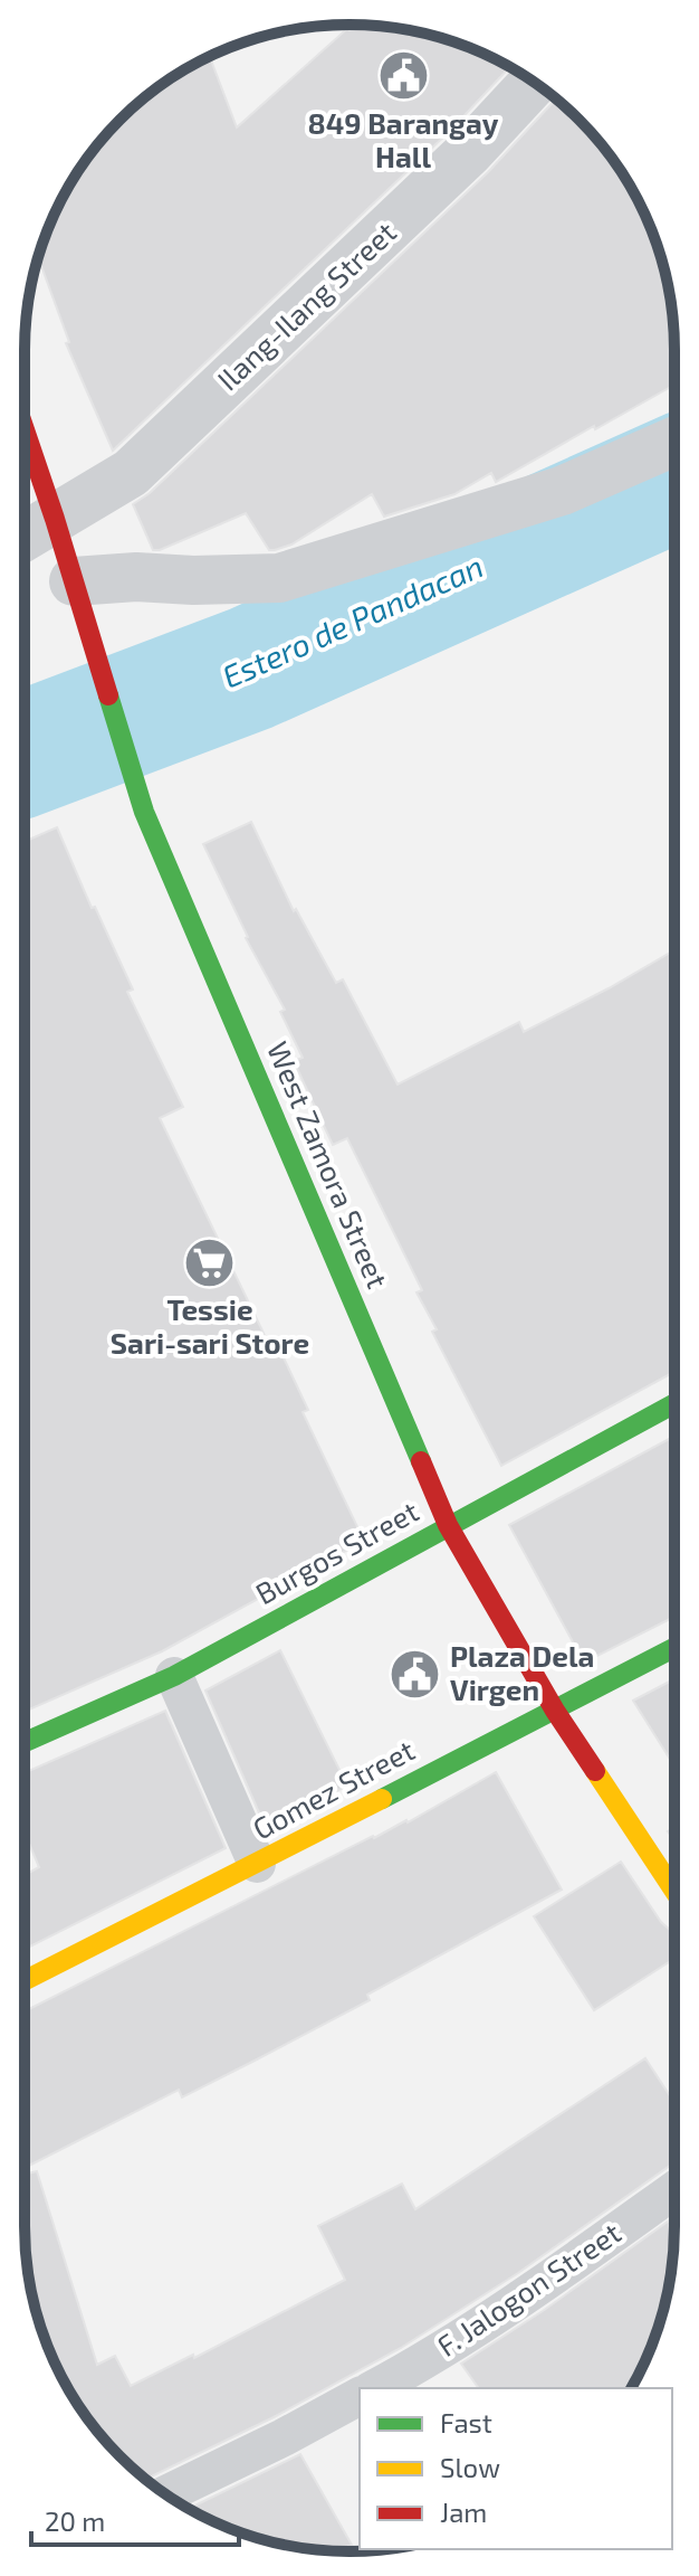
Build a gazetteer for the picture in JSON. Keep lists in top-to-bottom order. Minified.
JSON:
{"streets":{"street":["Ilang-Ilang Street","West Zamora Street","Burgos Street","Gomez Street"],"lane":["F. Jalogon Street"]},"crossings":[["Ilang-Ilang Street","West Zamora Street"],["West Zamora Street","Burgos Street"],["West Zamora Street","Gomez Street"]],"water":["Estero de Pandacan"],"places":{"public building":["849 Barangay Hall","Plaza Dela Virgen"],"supermarket":["Tessie Sari-sari Store"]},"legend":["Fast","Slow","Jam"],"scale_bar":"20 m"}
